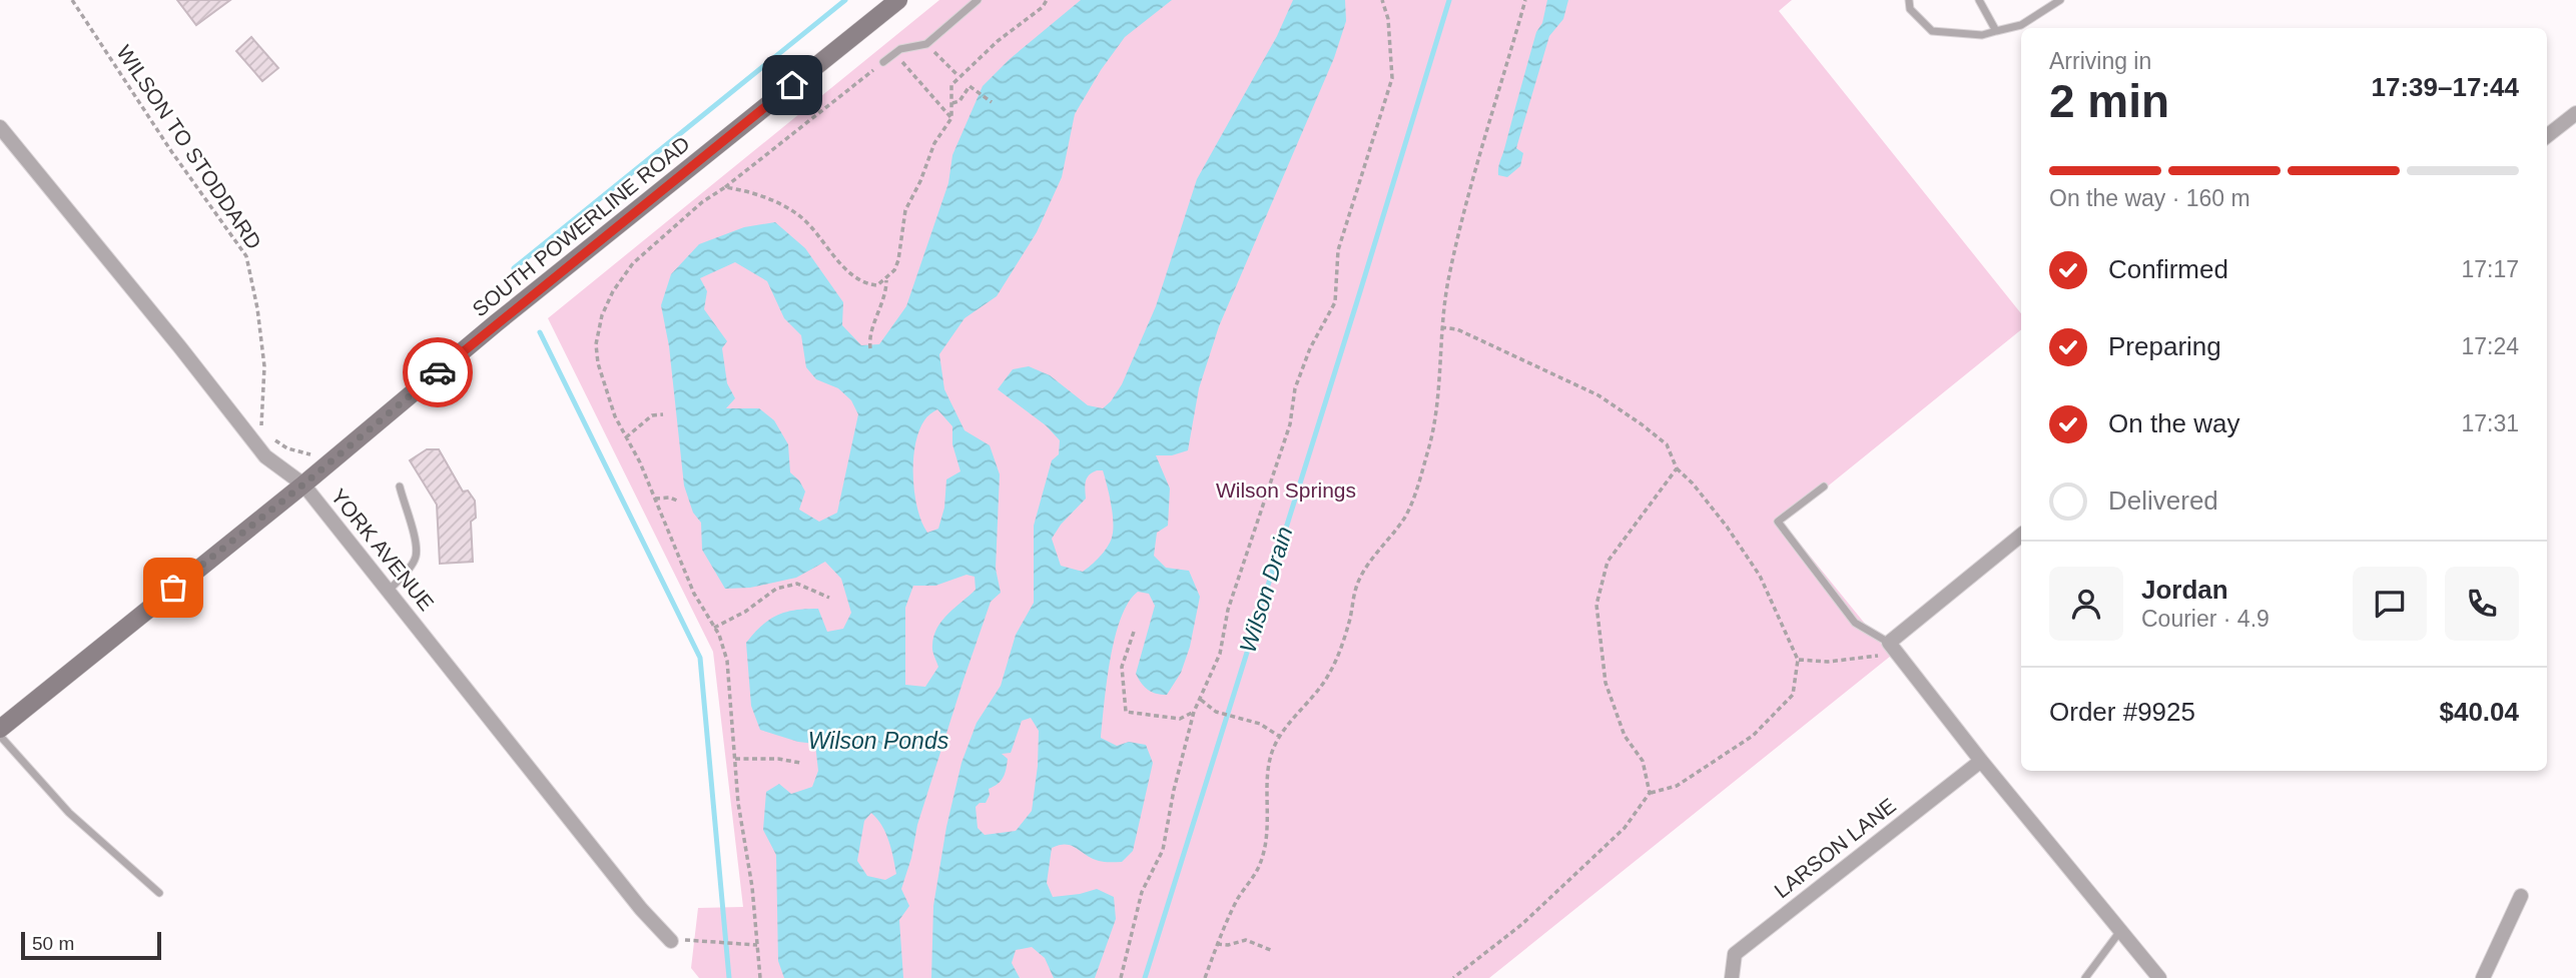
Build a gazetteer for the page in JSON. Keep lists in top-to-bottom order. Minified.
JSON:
{"streets":{"street":["SOUTH POWERLINE ROAD","YORK AVENUE","LARSON LANE"],"path":["WILSON TO STODDARD"]},"crossings":[["SOUTH POWERLINE ROAD","YORK AVENUE"]],"water":["Wilson Drain","Wilson Ponds"],"parks":["Wilson Springs"],"scale_bar":"50 m","page":{"heading":["2 min","Arriving in","17:39–17:44"],"panel":["Jordan","Courier · 4.9","Order #9925","$40.04"],"bar":"On the way · 160 m","list":[["Confirmed","17:17"],["Preparing","17:24"],["On the way","17:31"],"Delivered"],"scale":"50 m"}}
